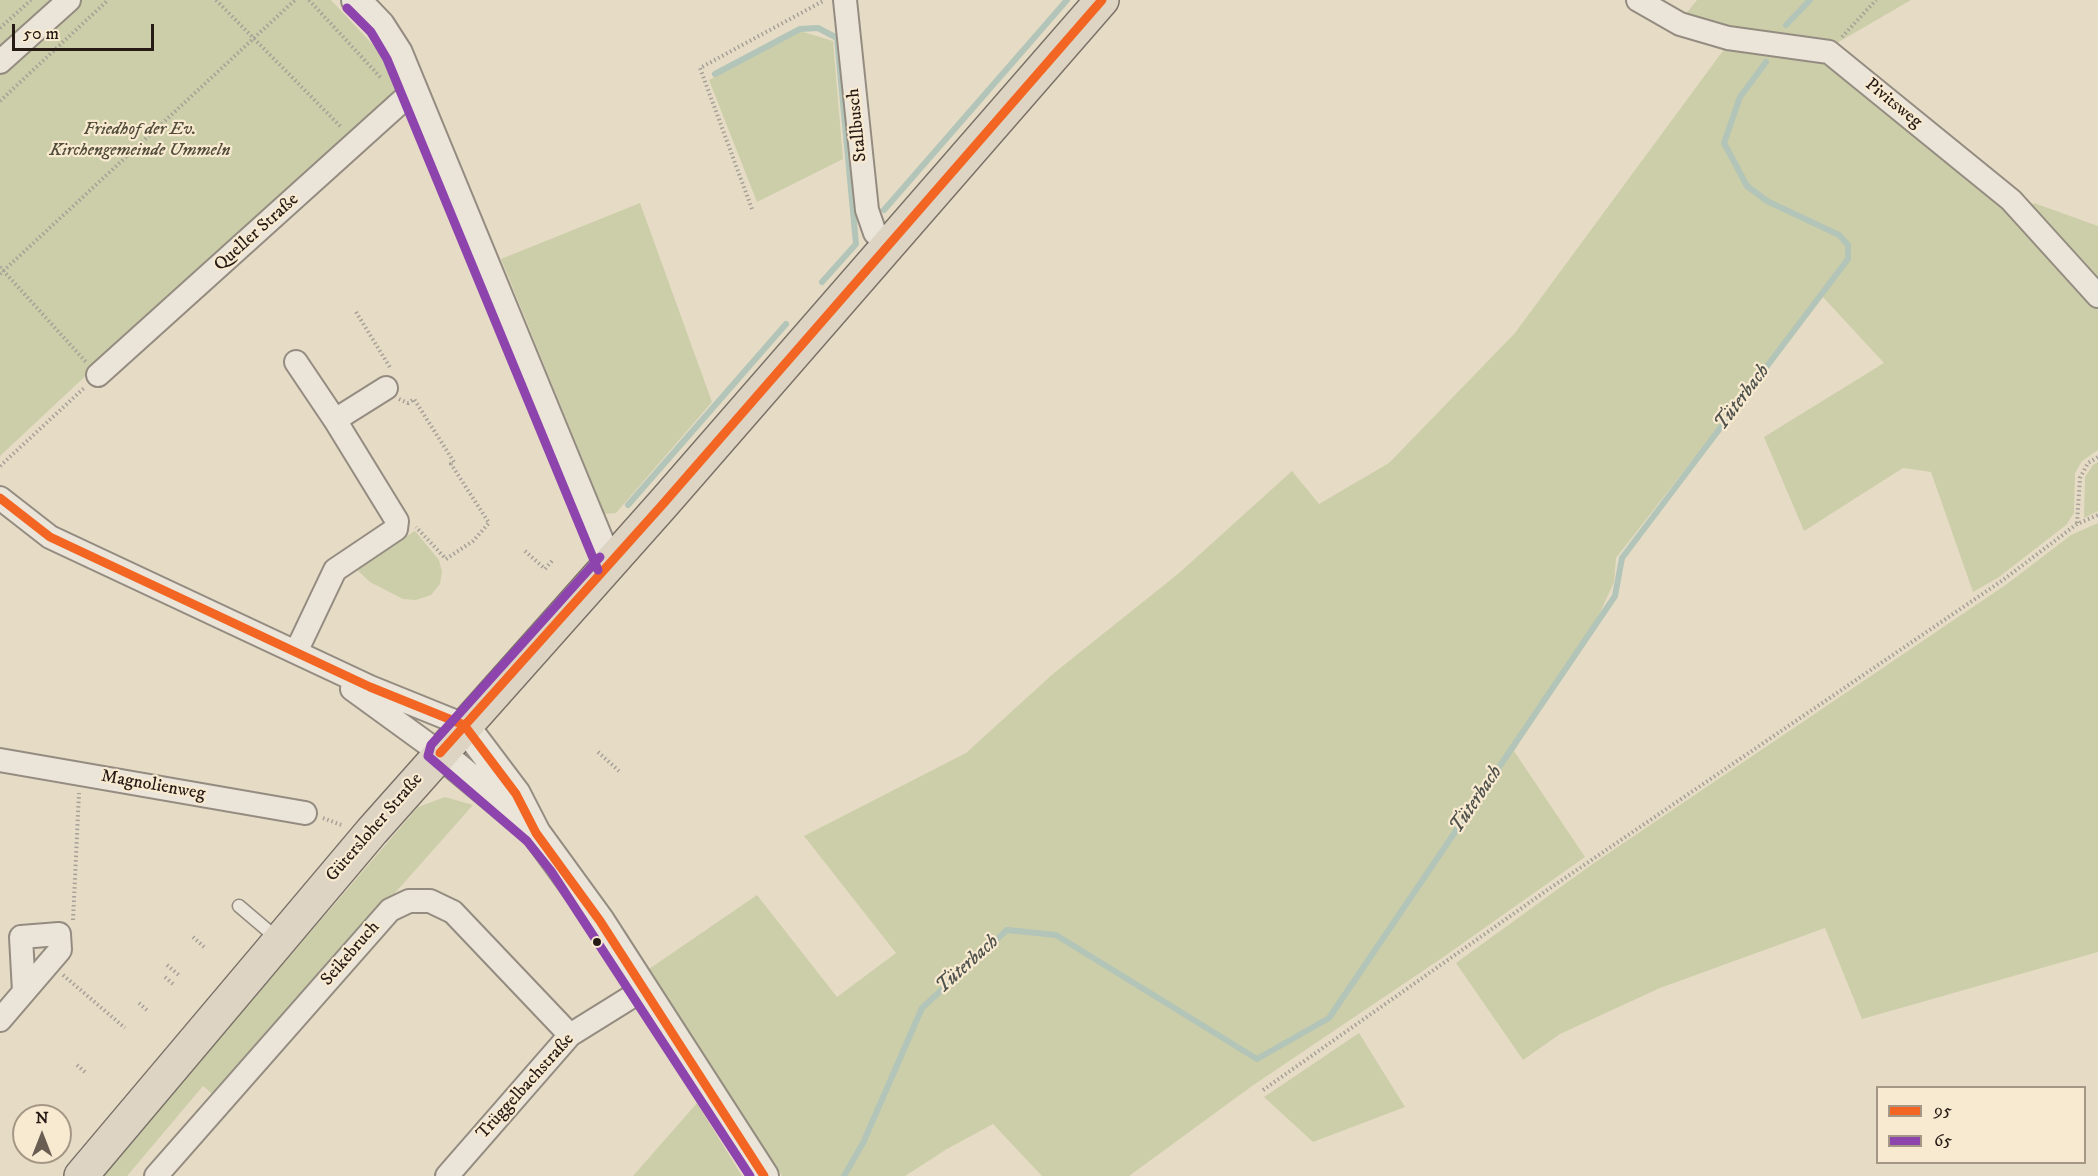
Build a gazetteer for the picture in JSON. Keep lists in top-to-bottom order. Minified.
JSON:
{"streets":{"main road":["Gütersloher Straße"],"street":["Pivitsweg","Stallbusch","Queller Straße","Magnolienweg","Seikebruch","Trüggelbachstraße"]},"crossings":[["Stallbusch","Gütersloher Straße"],["Seikebruch","Trüggelbachstraße"]],"water":["Tüterbach"],"parks":["Friedhof der Ev. Kirchengemeinde Ummeln"],"lines":["transit line 95","transit line 65"],"legend":["95","65"],"scale_bar":"50 m","north":"top"}
